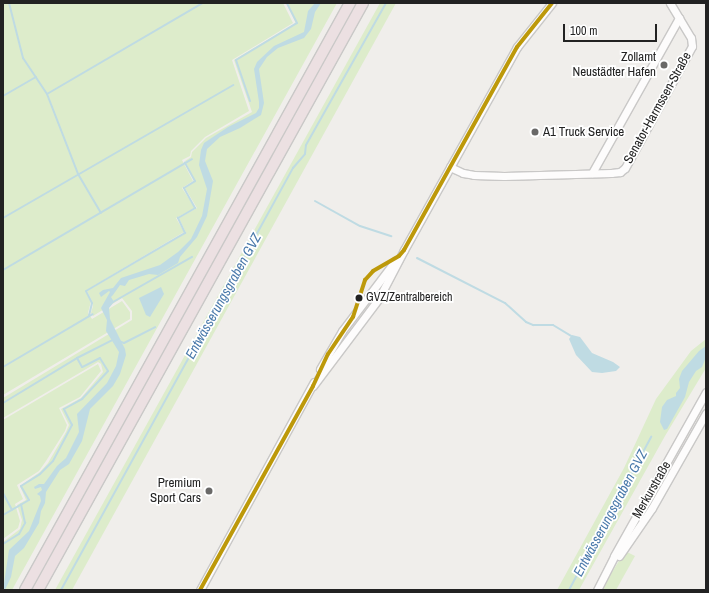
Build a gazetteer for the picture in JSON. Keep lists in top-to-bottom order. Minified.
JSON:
{"streets":{"street":["Senator-Harmssen-Straße","Merkurstraße"]},"water":["Entwässerungsgraben GVZ"],"places":["Zollamt Neustädter Hafen","A1 Truck Service","GVZ/Zentralbereich","Premium Sport Cars"],"scale_bar":"100 m"}
